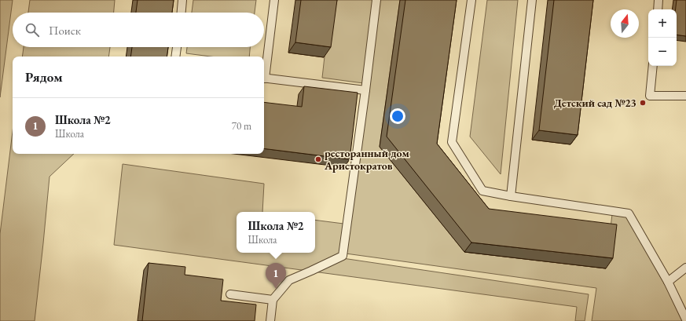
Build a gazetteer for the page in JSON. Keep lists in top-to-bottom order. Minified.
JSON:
{"places":["Детский сад №23","ресторанный дом Аристократов"],"north":"top","page":{"map_buttons":["+","−"],"search":"Поиск","heading":"Рядом","list":[{"mark":"1","name":"Школа №2","note":"Школа","value":"70 m"}],"popup":["Школа №2","Школа"],"pins":"1"}}
